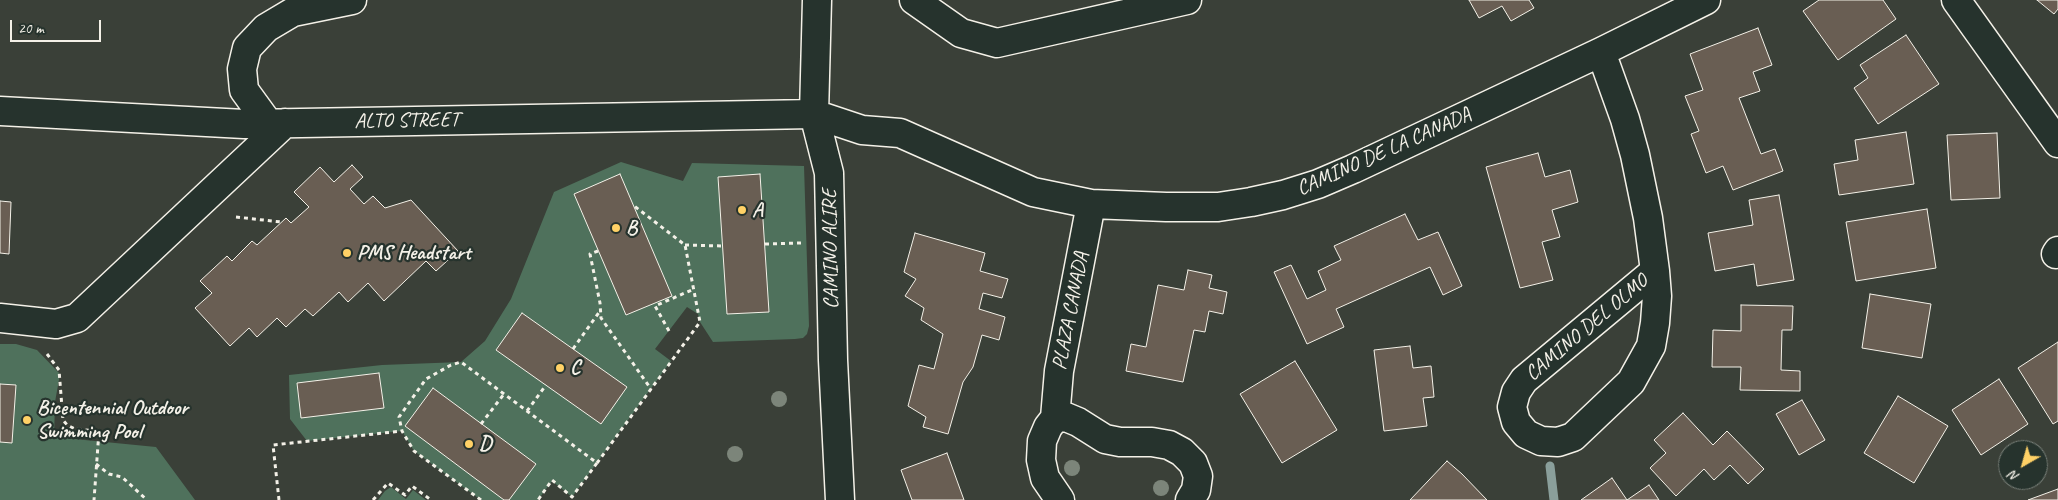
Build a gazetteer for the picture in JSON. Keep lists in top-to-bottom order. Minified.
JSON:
{"streets":{"street":["ALTO STREET","CAMINO DE LA CANADA","CAMINO ALIRE","PLAZA CANADA","CAMINO DEL OLMO"]},"crossings":[["ALTO STREET","CAMINO DE LA CANADA"],["ALTO STREET","CAMINO ALIRE"],["CAMINO DE LA CANADA","CAMINO ALIRE"],["CAMINO DE LA CANADA","PLAZA CANADA"],["CAMINO DE LA CANADA","CAMINO DEL OLMO"]],"places":["A","B","PMS Headstart","C","Bicentennial Outdoor Swimming Pool","D"],"scale_bar":"20 m","north":"bottom left"}
